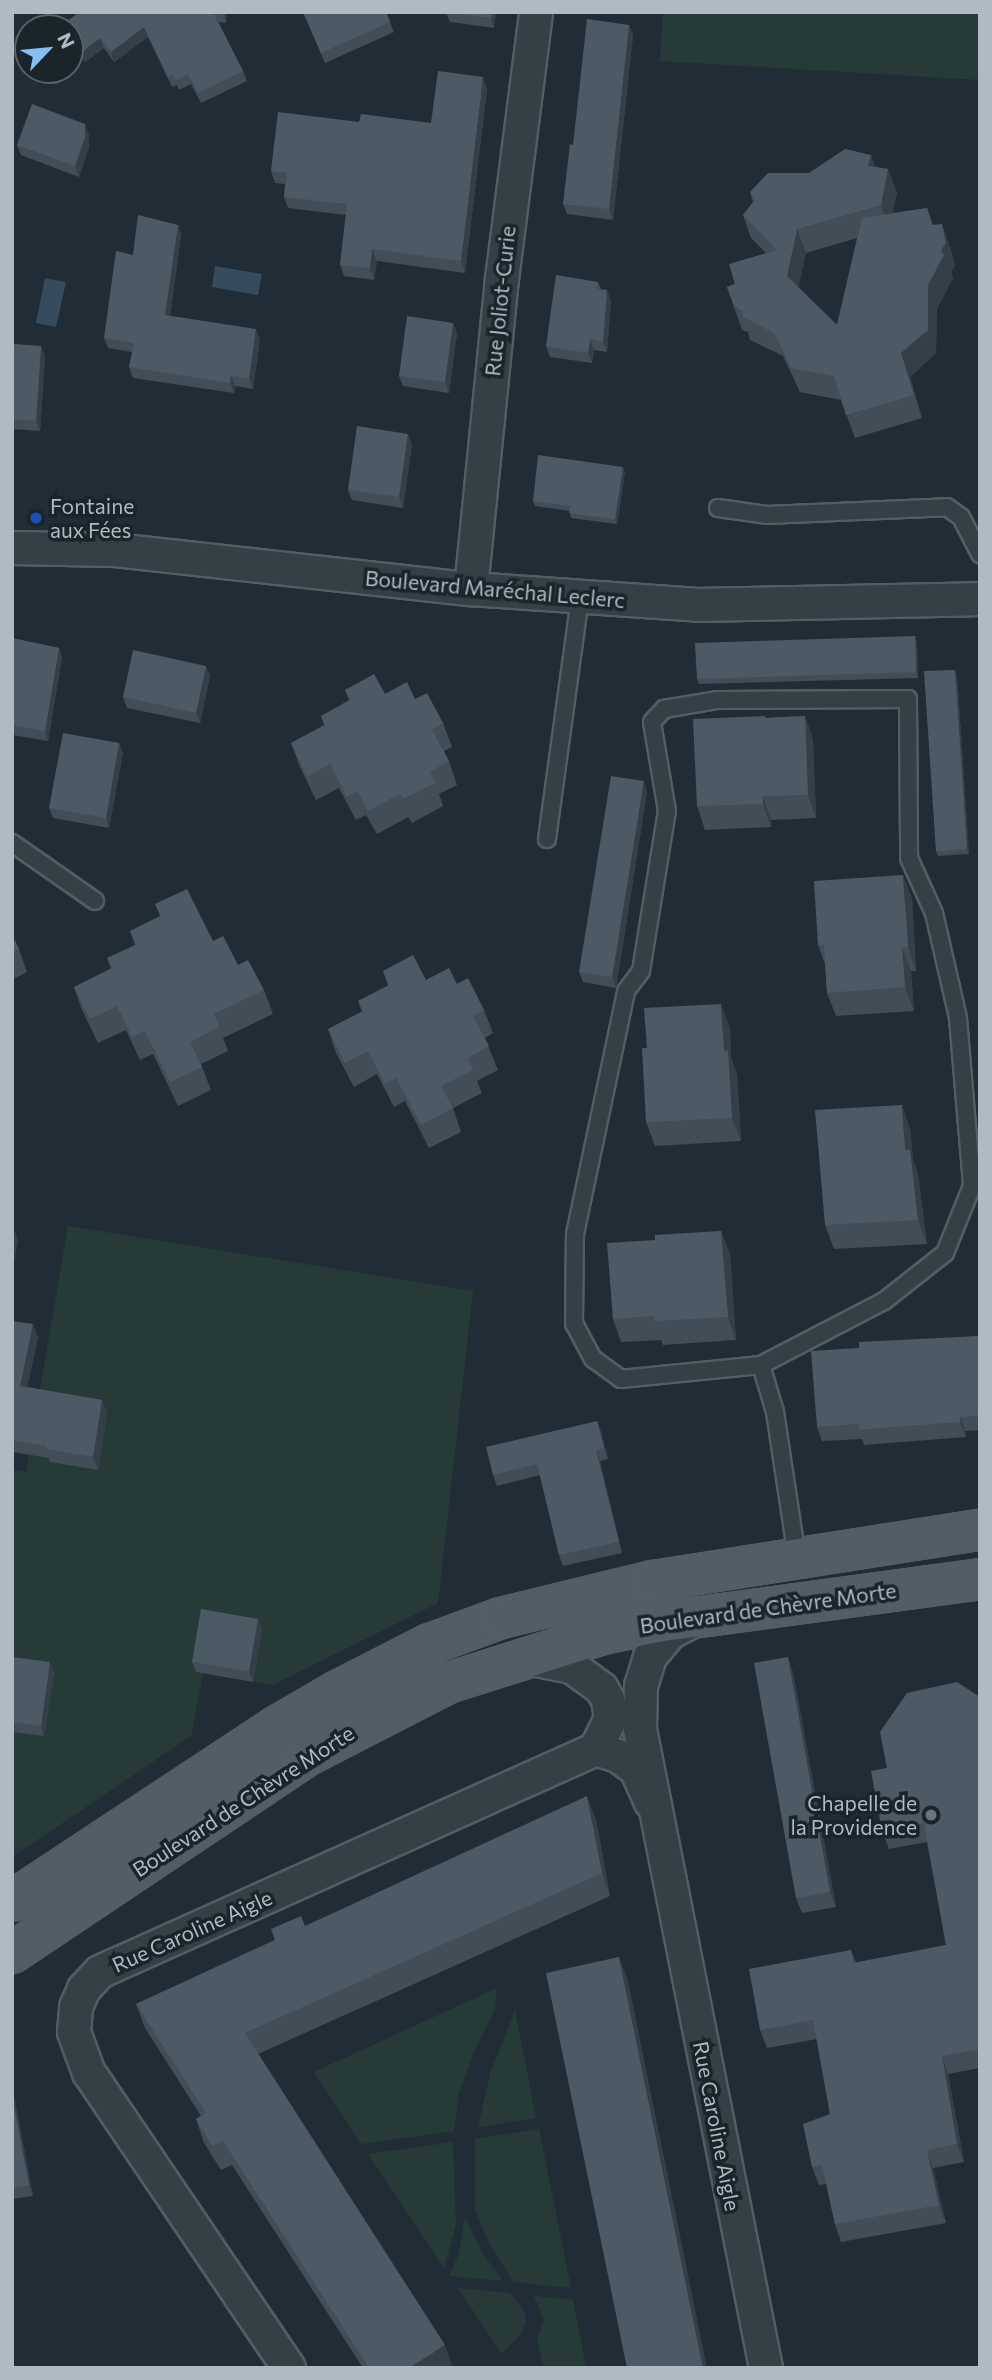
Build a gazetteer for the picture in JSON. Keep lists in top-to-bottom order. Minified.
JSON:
{"streets":{"main road":["Boulevard de Chèvre Morte"],"street":["Rue Joliot-Curie","Boulevard Maréchal Leclerc","Rue Caroline Aigle"]},"crossings":[["Rue Joliot-Curie","Boulevard Maréchal Leclerc"],["Boulevard de Chèvre Morte","Rue Caroline Aigle"]],"places":["Fontaine aux Fées","Chapelle de la Providence"],"north":"top right"}
